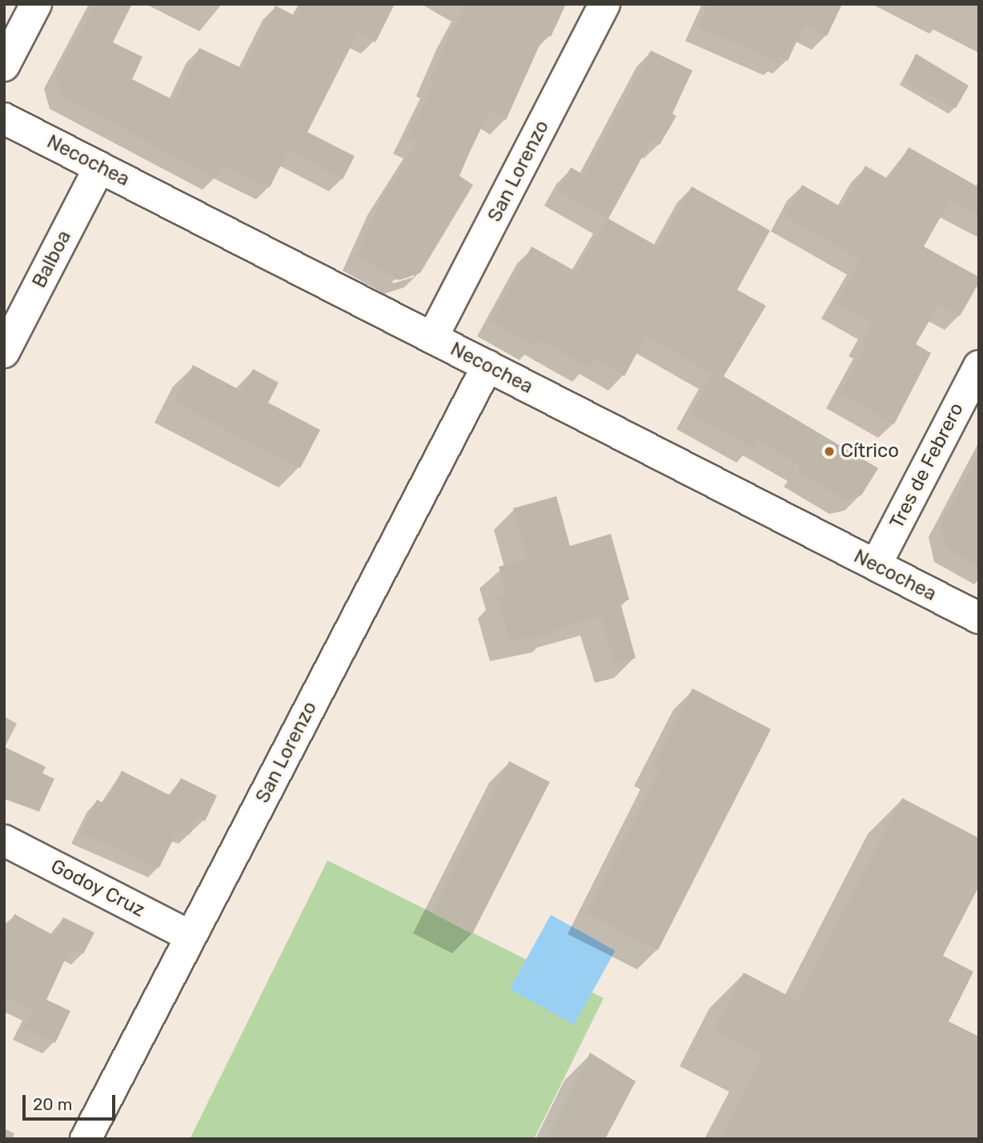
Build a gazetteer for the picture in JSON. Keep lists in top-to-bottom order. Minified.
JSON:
{"streets":{"street":["Necochea","San Lorenzo","Balboa","Tres de Febrero","Godoy Cruz"]},"crossings":[["Necochea","San Lorenzo"],["Necochea","Balboa"],["Necochea","Tres de Febrero"],["San Lorenzo","Godoy Cruz"]],"places":["Cítrico"],"scale_bar":"20 m"}
